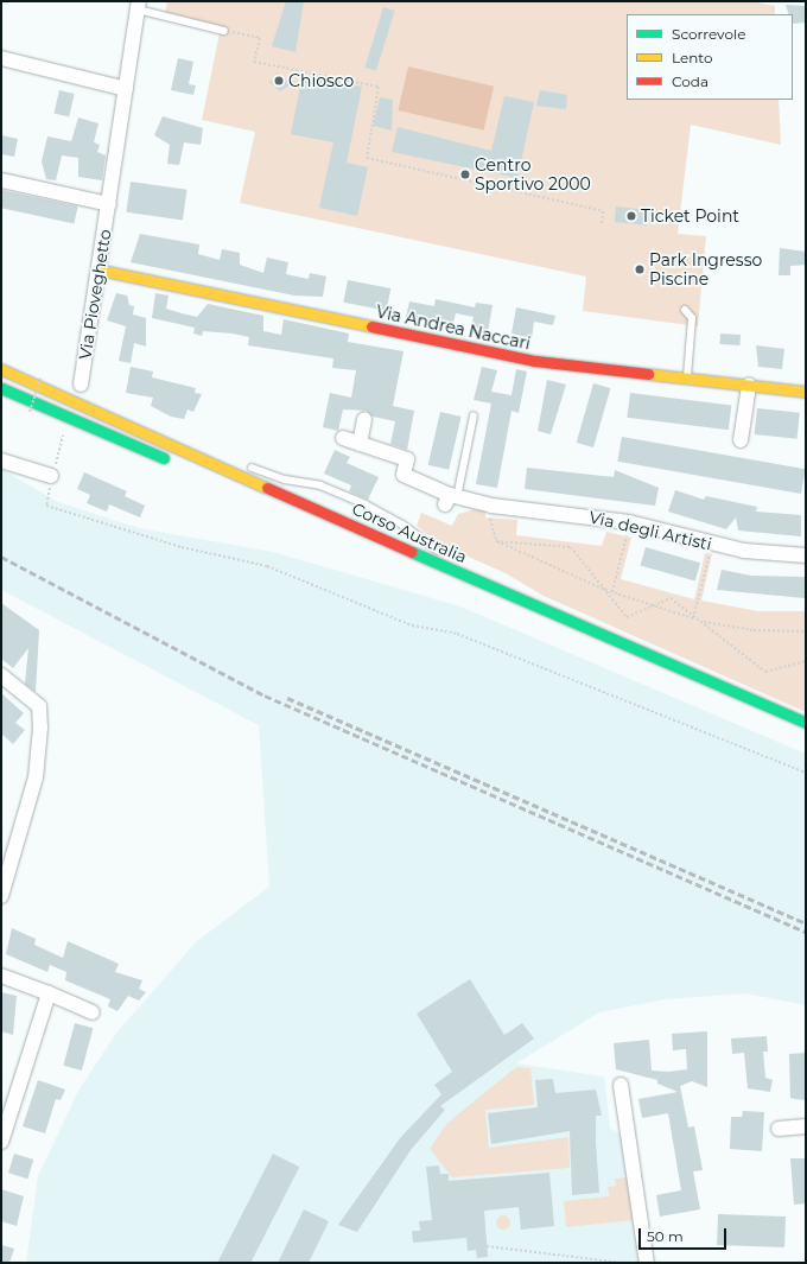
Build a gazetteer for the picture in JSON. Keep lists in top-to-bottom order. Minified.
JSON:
{"streets":{"main road":["Via Andrea Naccari","Corso Australia"],"street":["Via Pioveghetto","Via degli Artisti"]},"crossings":[["Via Pioveghetto","Via Andrea Naccari"]],"places":["Chiosco","Centro Sportivo 2000","Ticket Point","Park Ingresso Piscine"],"legend":["Scorrevole","Lento","Coda"],"scale_bar":"50 m"}
